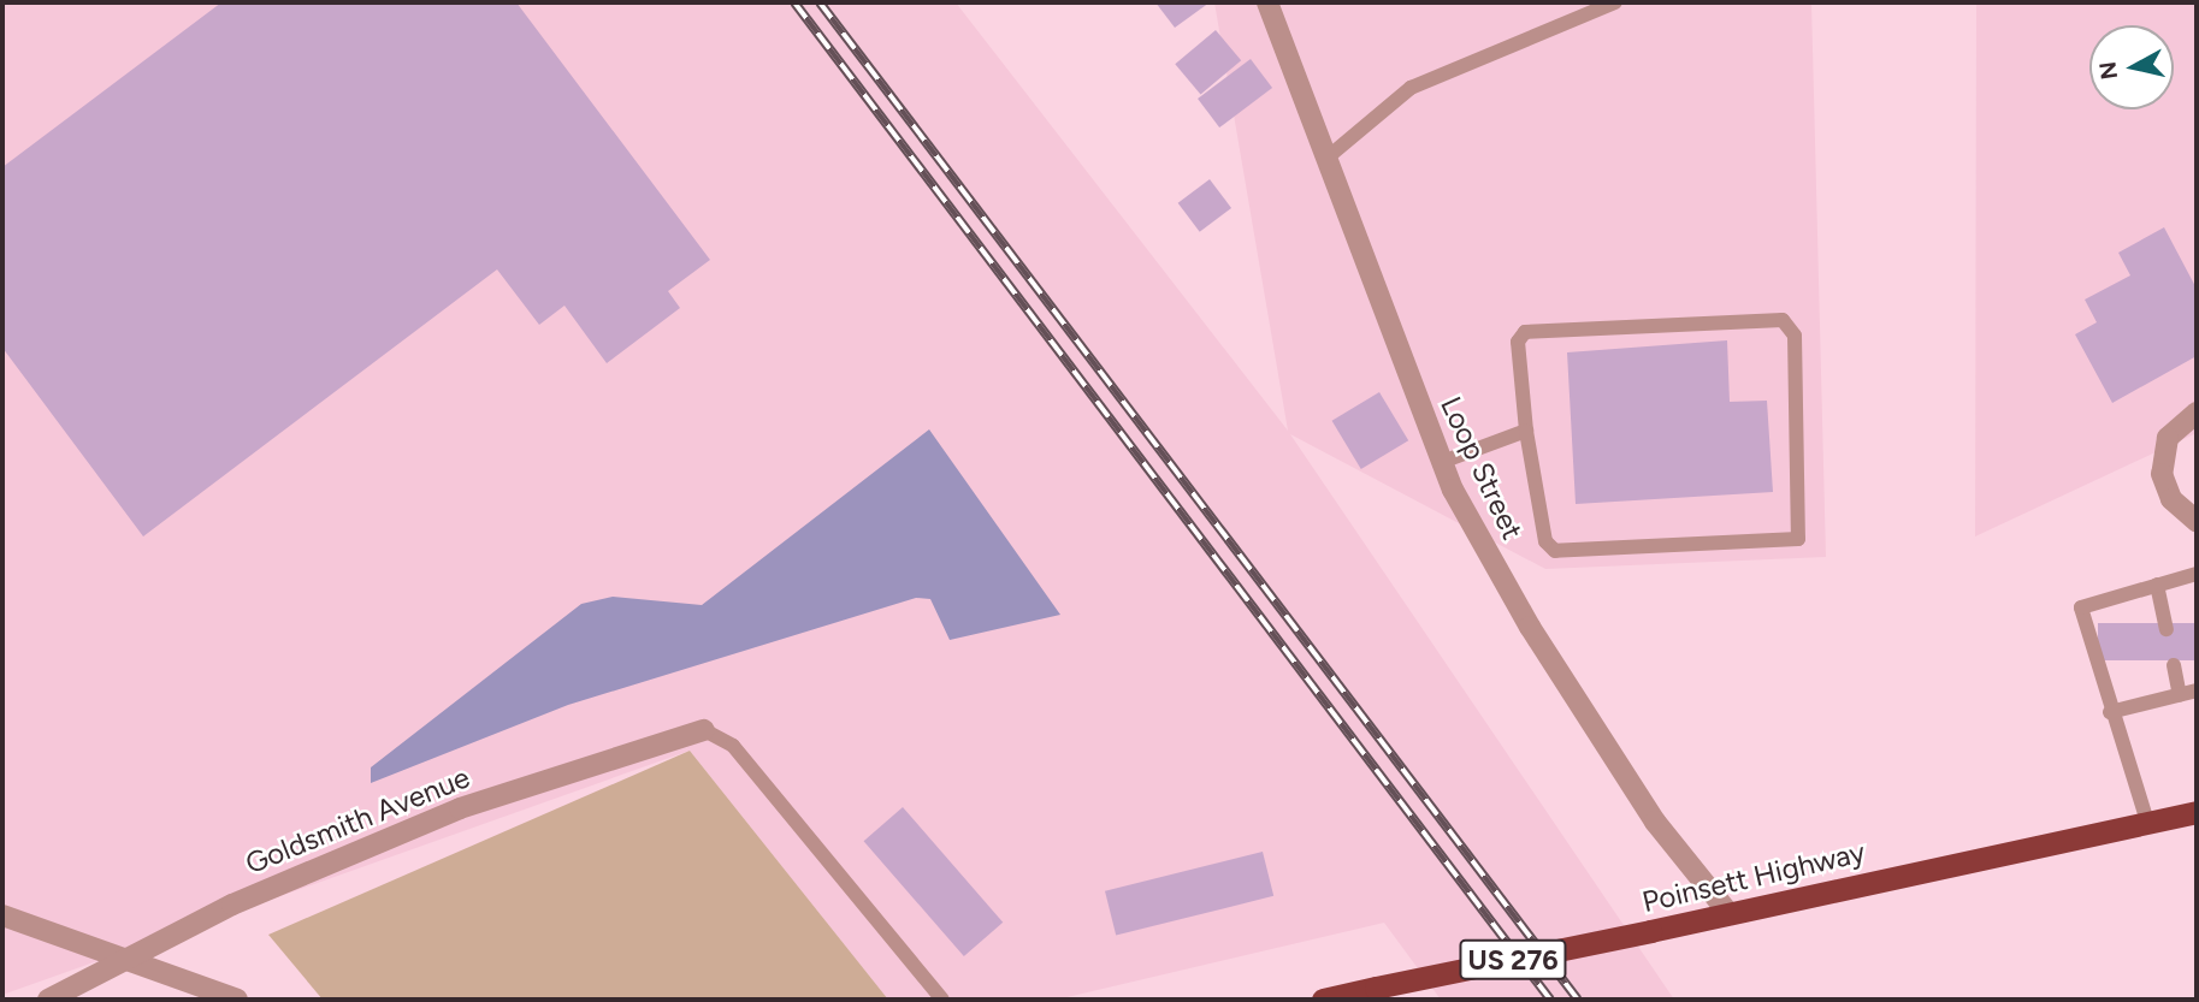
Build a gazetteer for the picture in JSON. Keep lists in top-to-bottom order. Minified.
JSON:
{"streets":{"highway":["Poinsett Highway","US 276"],"street":["Loop Street","Goldsmith Avenue"]},"crossings":[["Loop Street","Poinsett Highway"]],"north":"left"}
